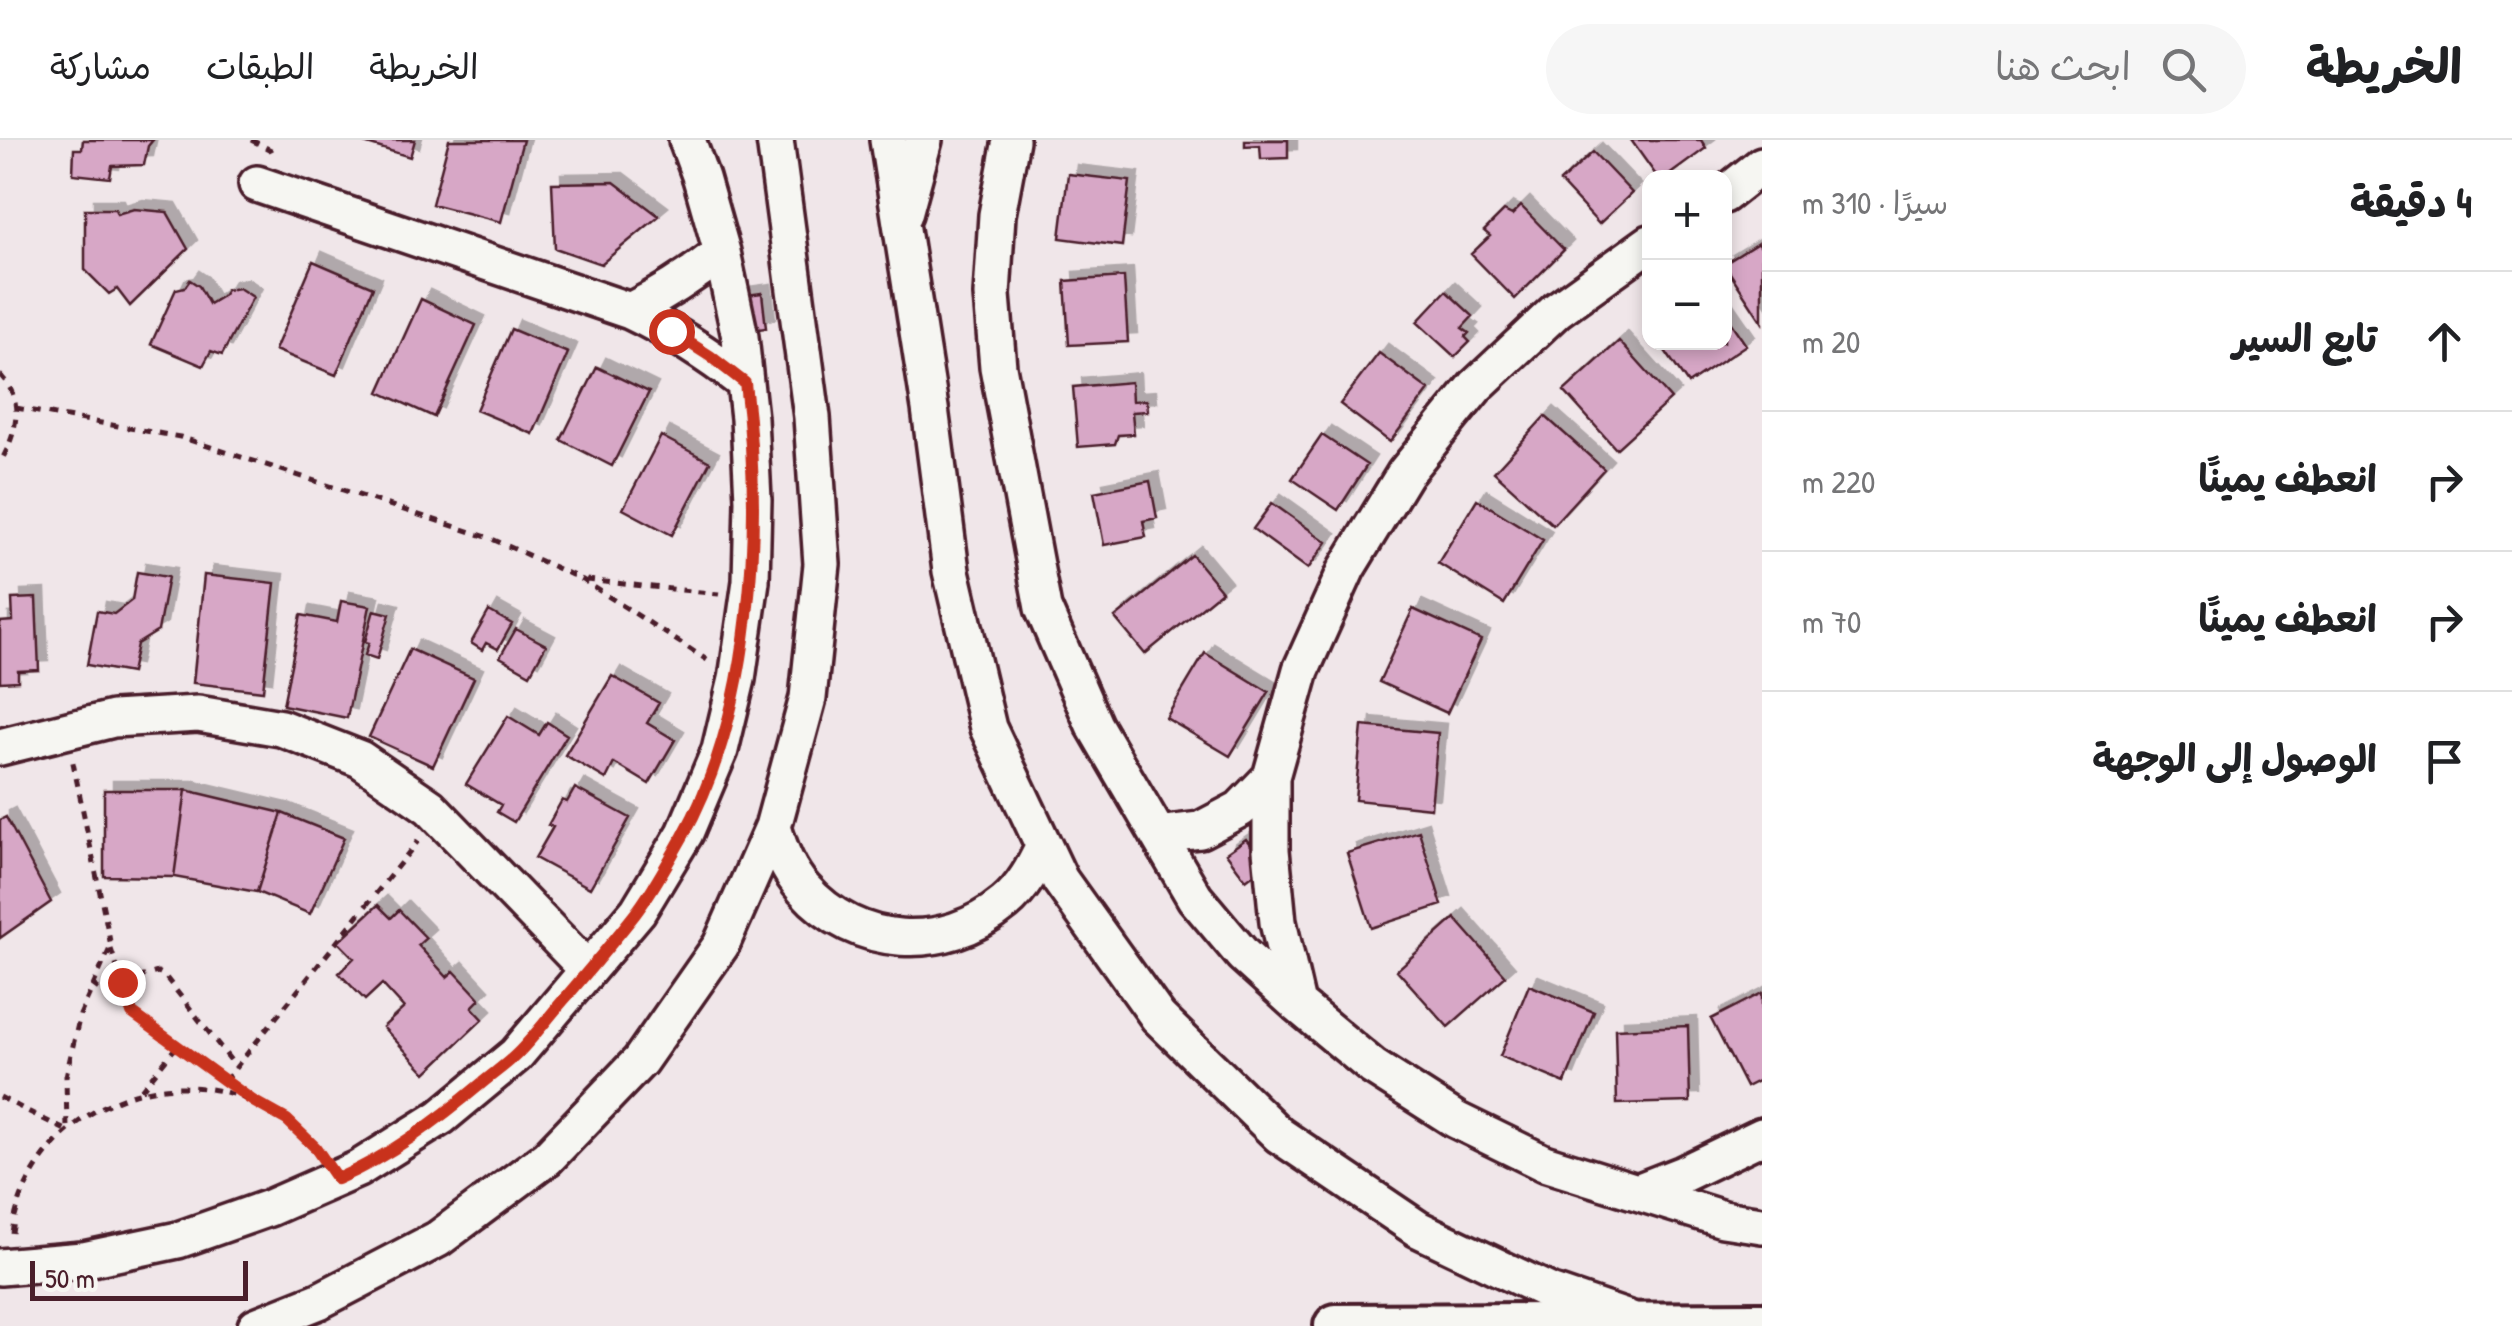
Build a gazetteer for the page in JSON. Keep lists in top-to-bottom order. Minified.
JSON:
{"scale_bar":"50 m","page":{"header":"الخريطة","search":"ابحث هنا","nav":["الخريطة","الطبقات","مشاركة"],"heading":["4 دقيقة","سيرًا · 310 m"],"map_buttons":["+","−"],"list":[["تابع السير","20 m"],["انعطف يمينًا","220 m"],["انعطف يمينًا","70 m"],"الوصول إلى الوجهة"],"scale":"50 m"}}
